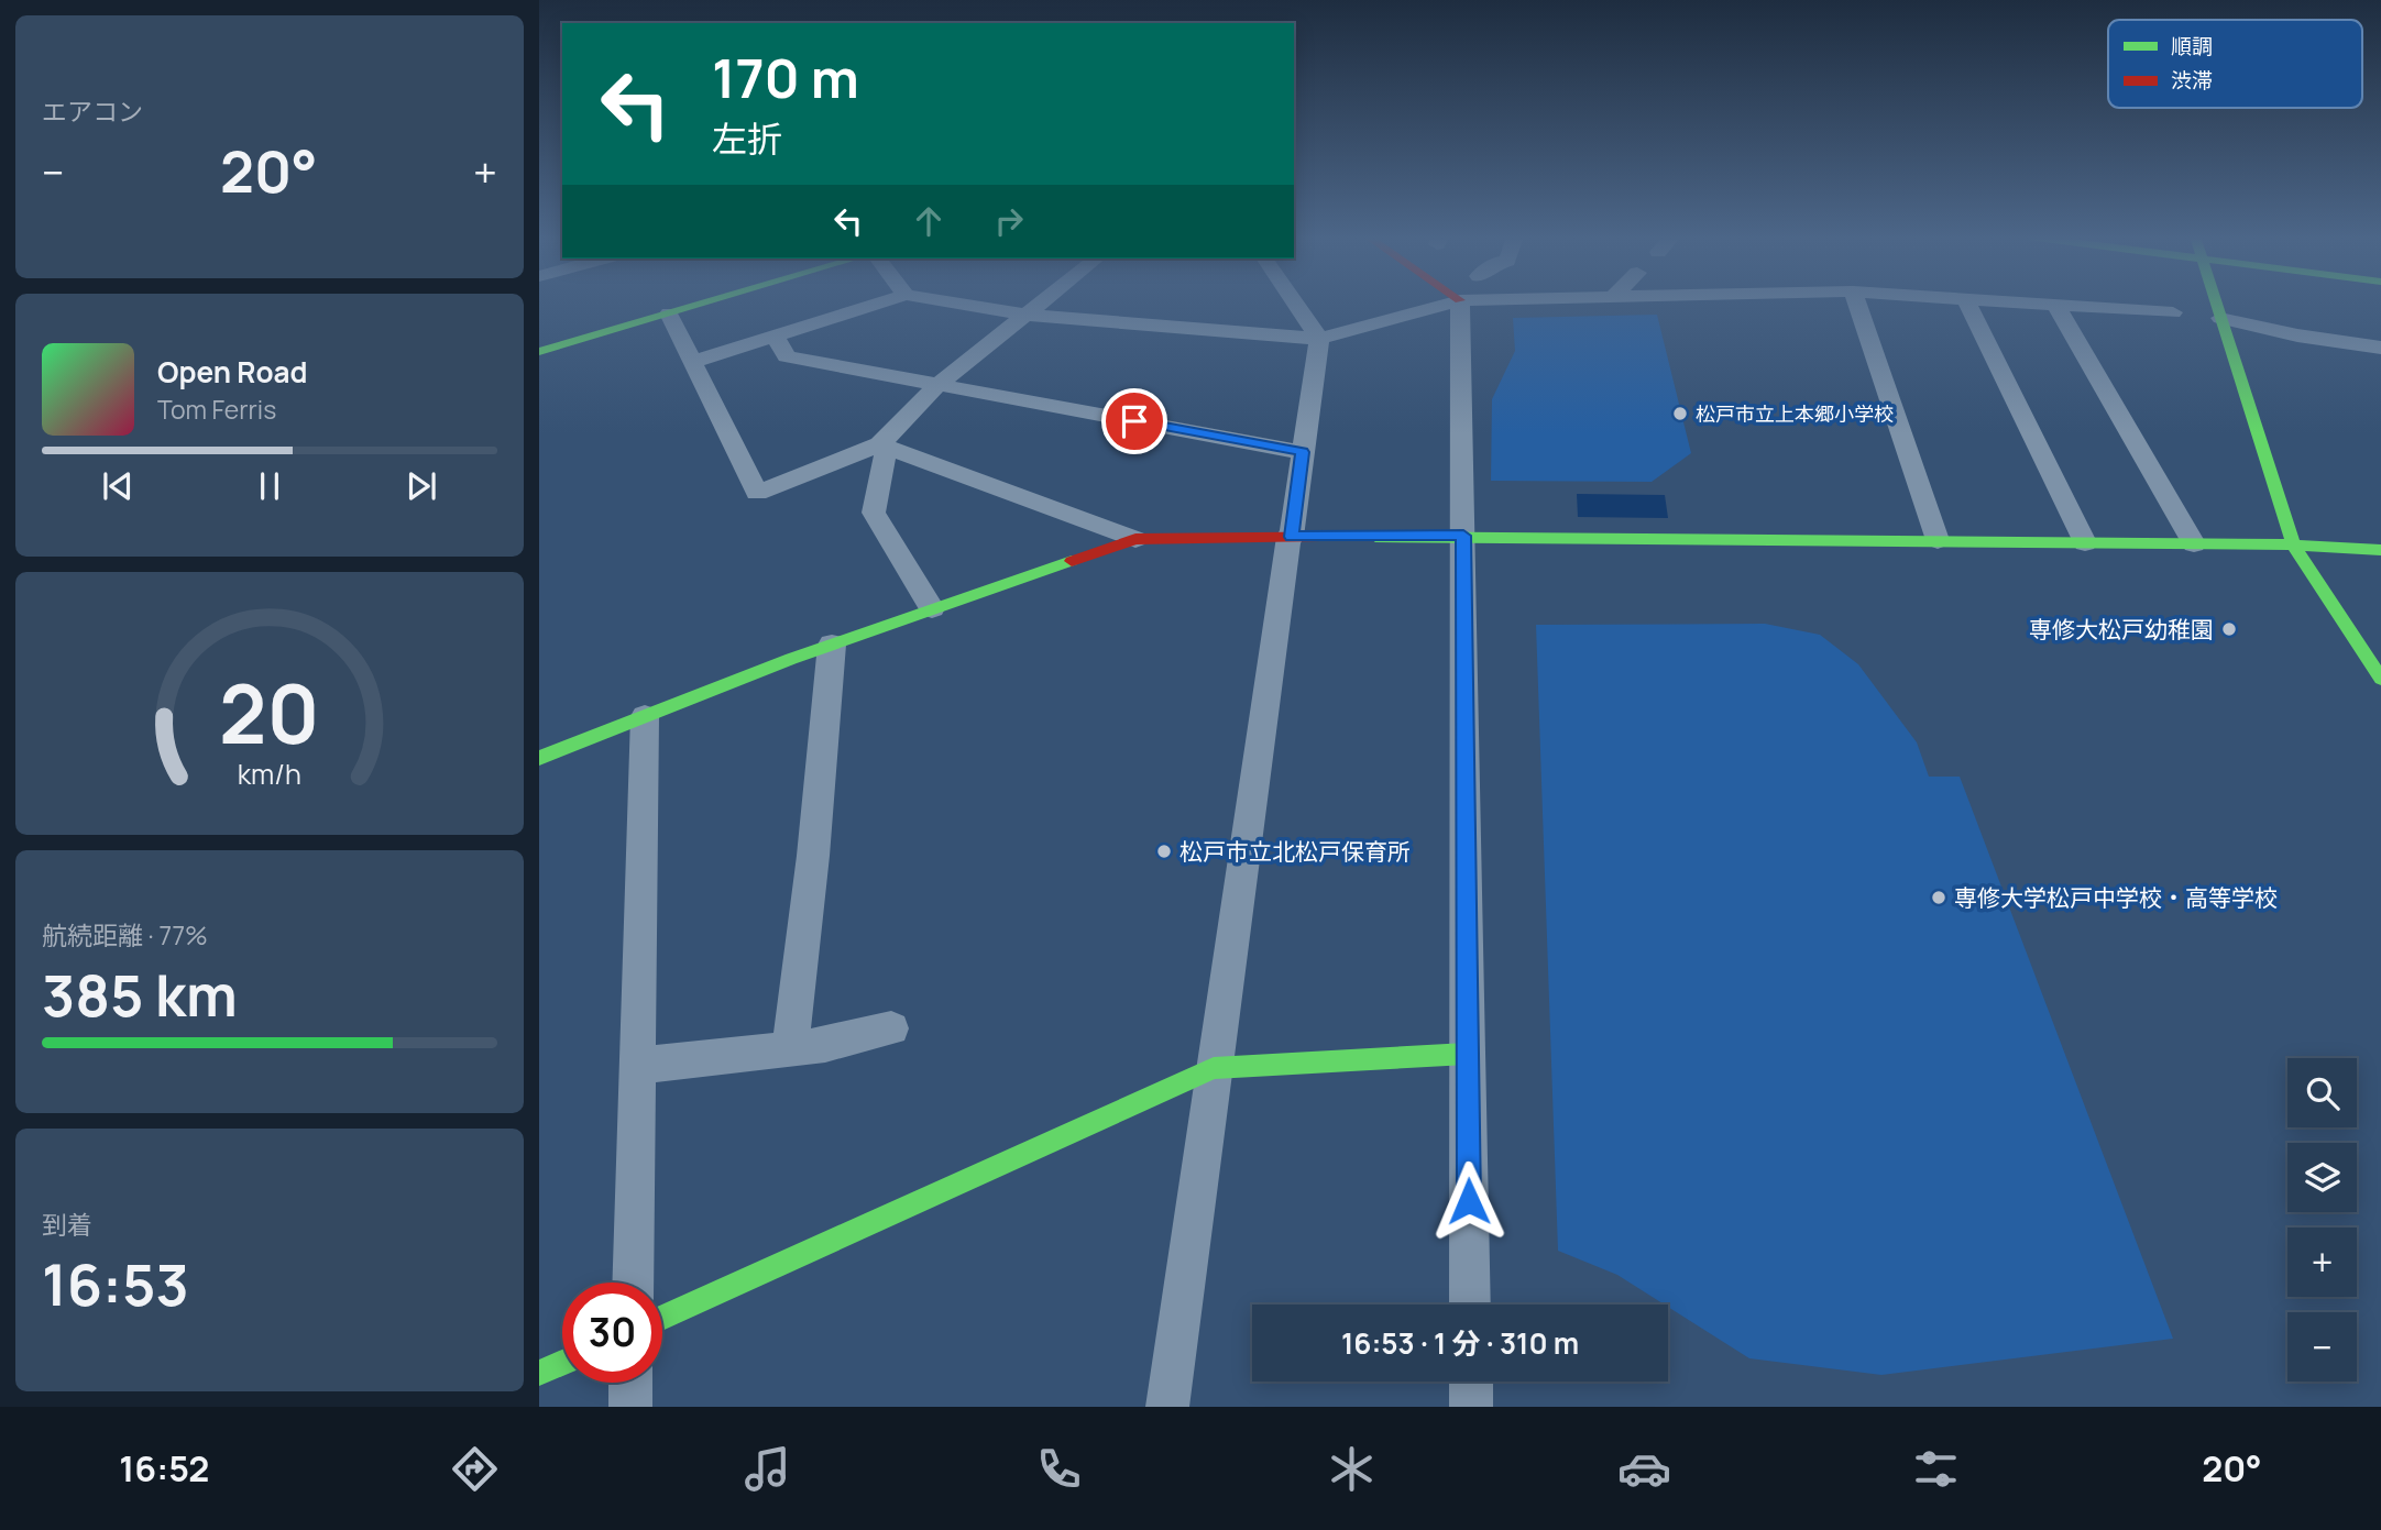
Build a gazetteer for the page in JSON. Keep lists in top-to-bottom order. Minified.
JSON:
{"places":["松戸市立上本郷小学校","専修大松戸幼稚園","松戸市立北松戸保育所","専修大学松戸中学校・高等学校"],"legend":["順調","渋滞"],"page":{"tile":["エアコン",["航続距離 · 77%","385 km"],["到着","16:53"]],"turn":["170 m","左折"],"heat":["−","20°","+"],"song":["Open Road","Tom Ferris"],"map_buttons":["+","−"],"limit":"30","trip":"16:53 · 1 分 · 310 m","tabs":["16:52","20°"],"gauge":["20","km/h"]}}
